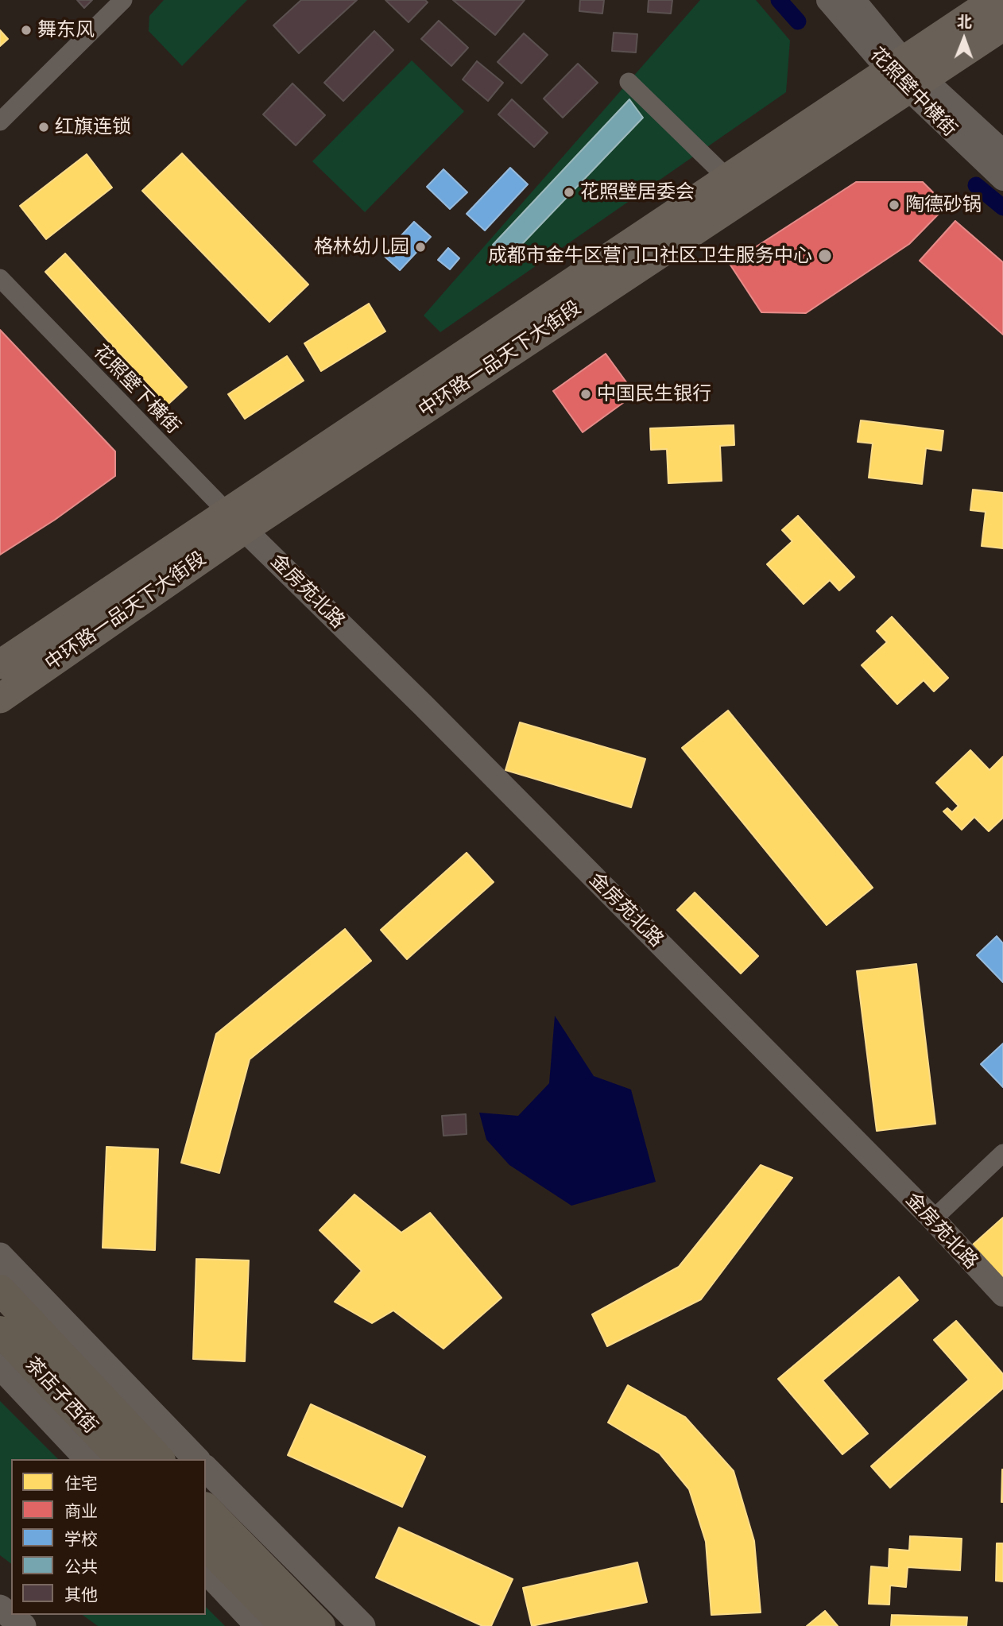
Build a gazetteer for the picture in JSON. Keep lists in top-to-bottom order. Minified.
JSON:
{"streets":{"highway":["茶店子西街"],"main road":["中环路一品天下大街段"],"street":["花照壁中横街","花照壁下横街","金房苑北路"]},"crossings":[["花照壁中横街","中环路一品天下大街段"],["中环路一品天下大街段","花照壁下横街"],["中环路一品天下大街段","金房苑北路"],["花照壁下横街","金房苑北路"]],"places":["舞东风","红旗连锁","花照壁居委会","陶德砂锅","格林幼儿园","成都市金牛区营门口社区卫生服务中心","中国民生银行"],"legend":["住宅","商业","学校","公共","其他"],"north":"top"}
